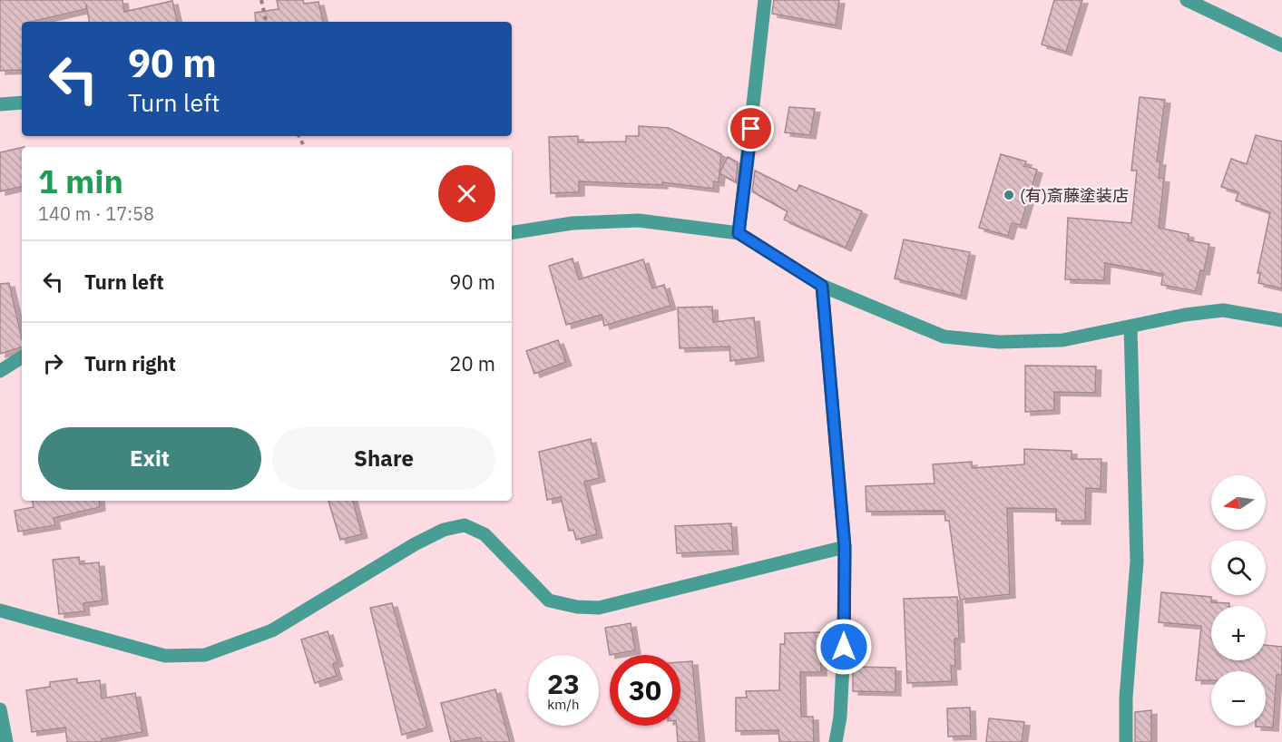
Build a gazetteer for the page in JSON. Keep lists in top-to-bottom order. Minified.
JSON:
{"places":["(有)斎藤塗装店"],"north":"left","page":{"turn":["90 m","Turn left"],"heading":["1 min","140 m · 17:58"],"list":[{"name":"Turn left","value":"90 m"},{"name":"Turn right","value":"20 m"}],"buttons":["Exit","Share"],"map_buttons":["+","−"],"speed":"23 km/h","limit":"30"}}
